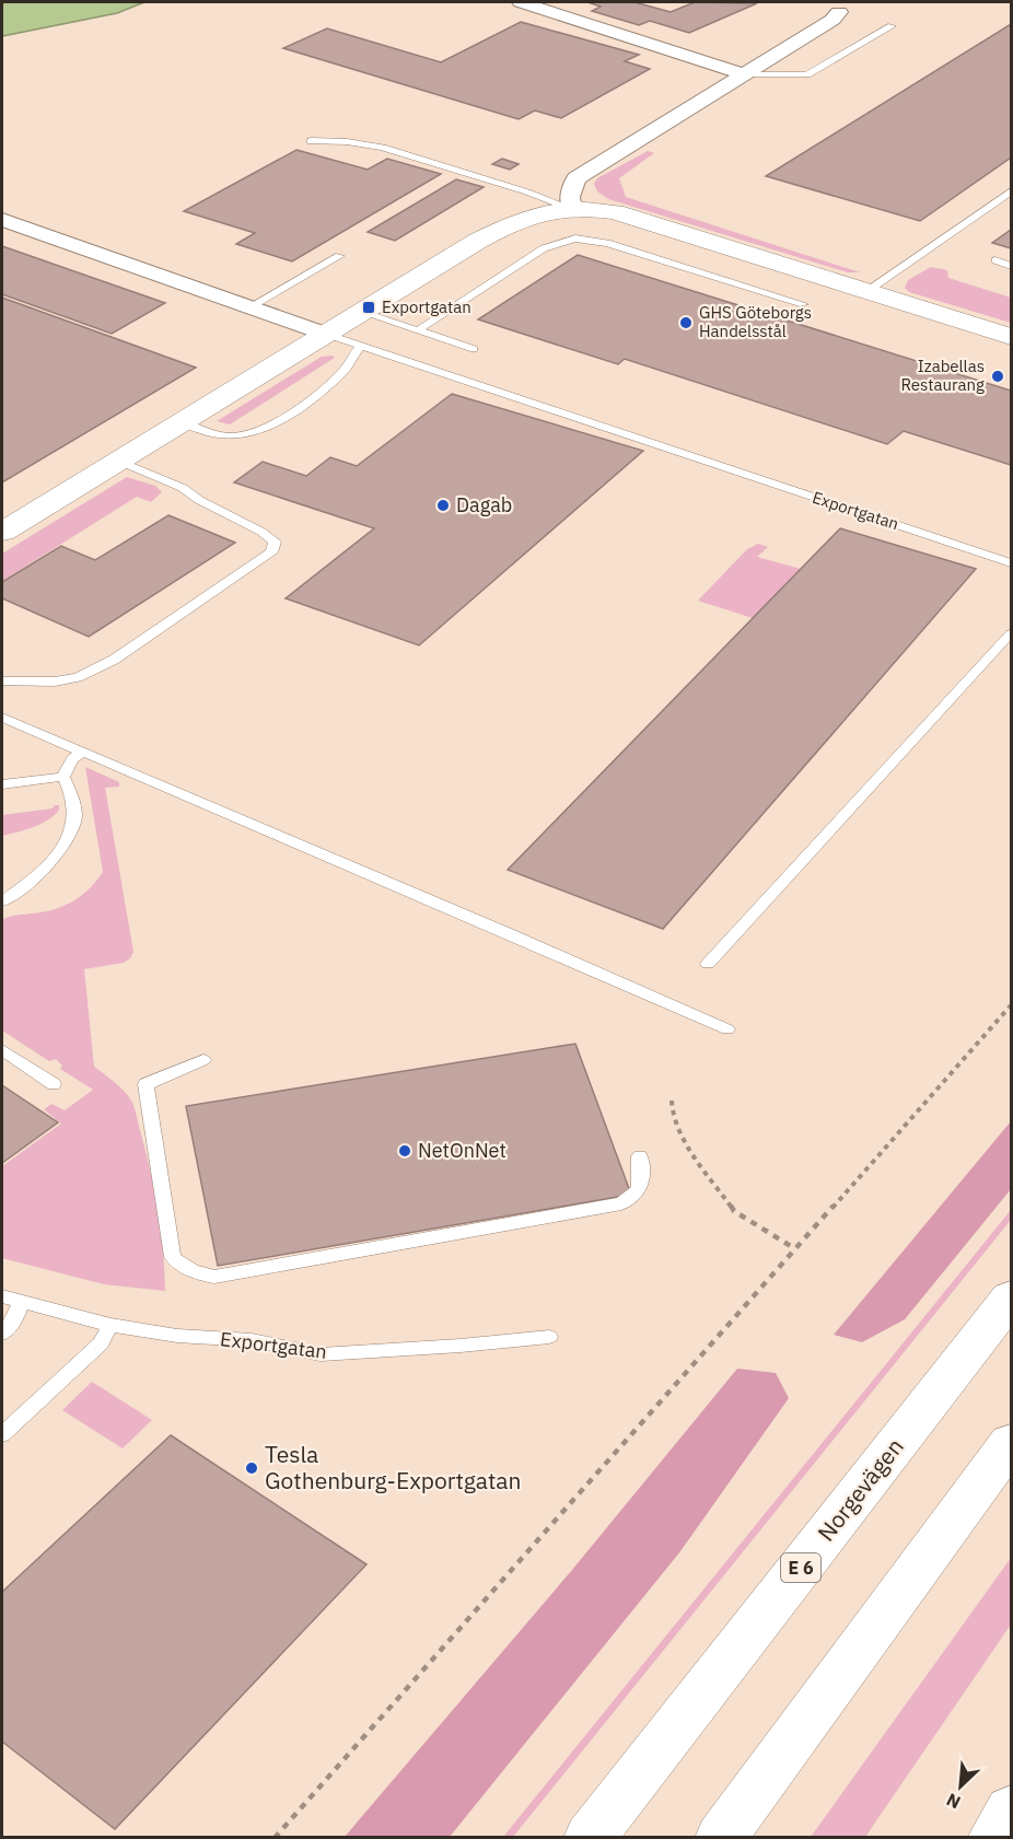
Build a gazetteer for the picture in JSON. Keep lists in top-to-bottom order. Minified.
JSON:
{"streets":{"main road":["Norgevägen","E 6"],"street":["Exportgatan"]},"places":{"transit":["Exportgatan"],"other":["GHS Göteborgs Handelsstål","Izabellas Restaurang","Dagab","NetOnNet","Tesla Gothenburg-Exportgatan"]},"north":"bottom left"}
